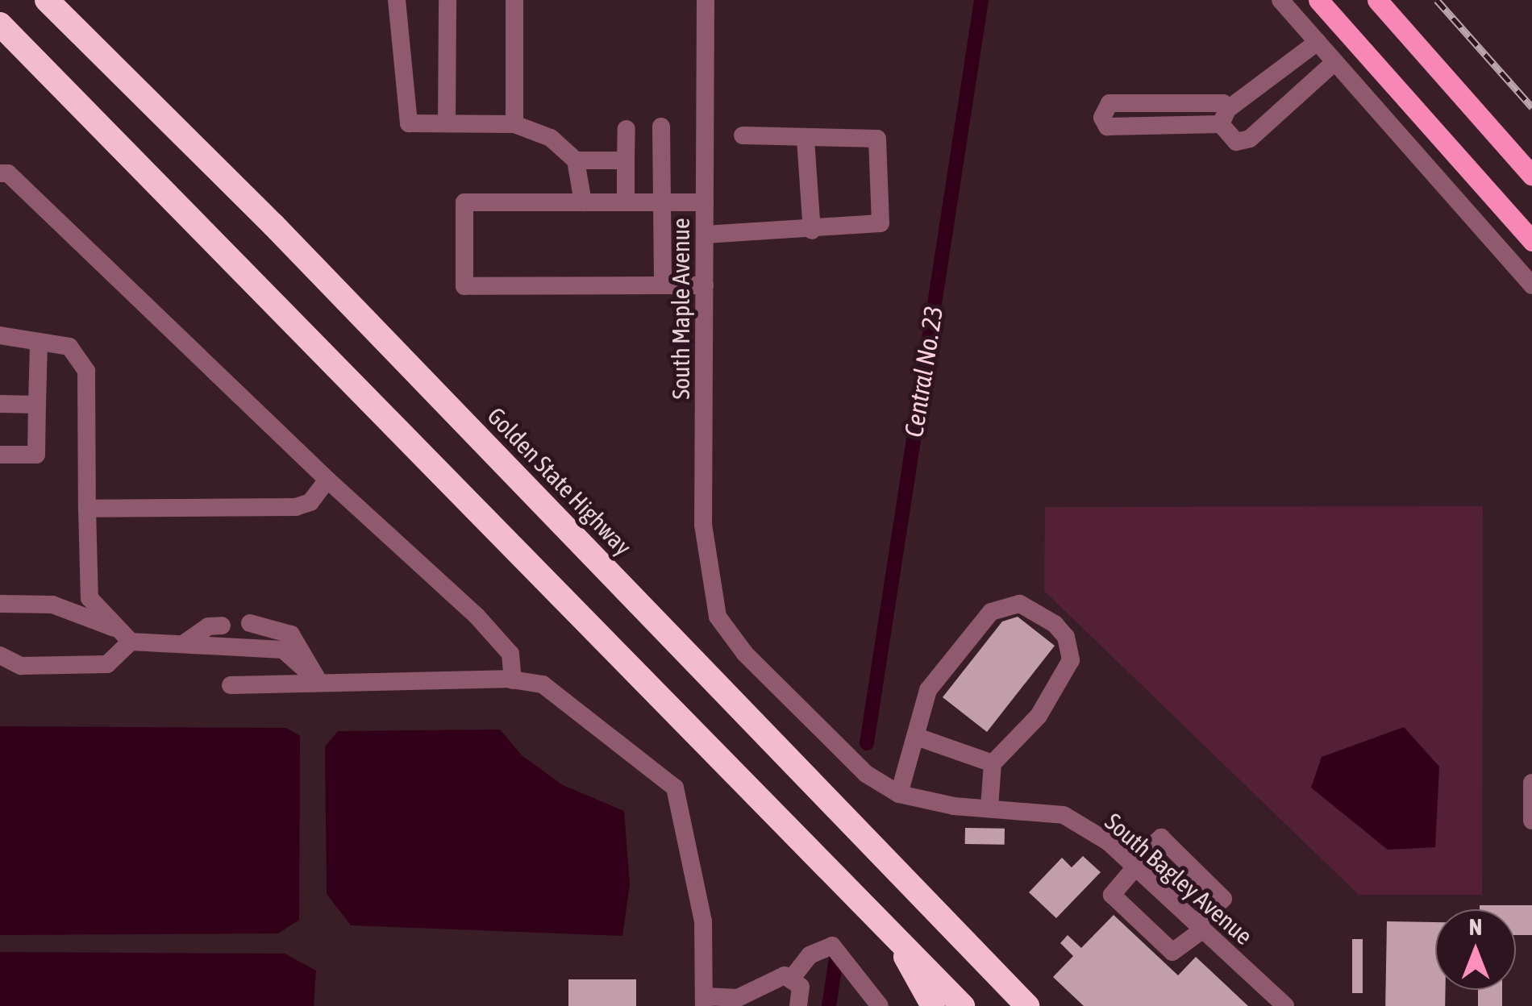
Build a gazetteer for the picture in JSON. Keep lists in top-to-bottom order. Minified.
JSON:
{"streets":{"highway":["Golden State Highway"],"street":["South Maple Avenue","South Bagley Avenue"]},"crossings":[["South Maple Avenue","South Bagley Avenue"]],"water":["Central No. 23"],"north":"top"}
